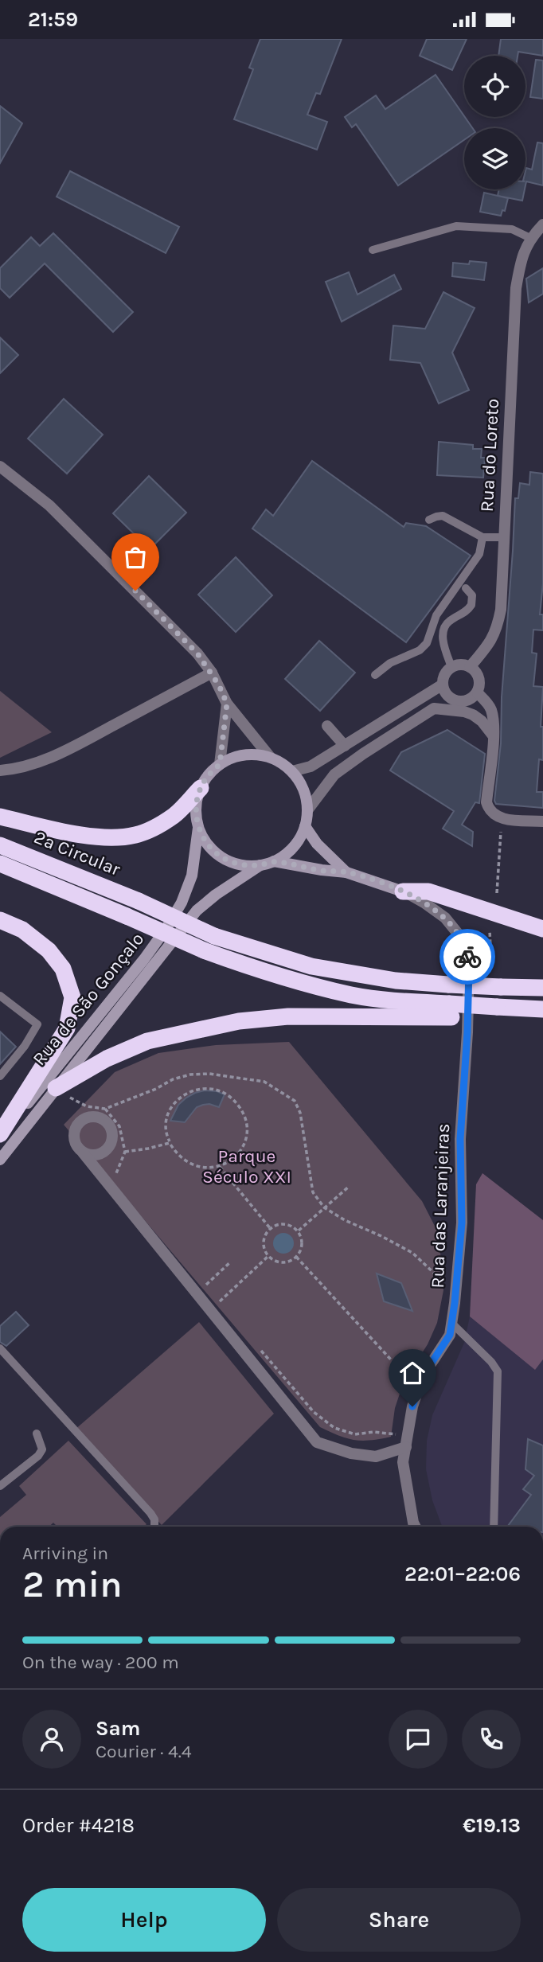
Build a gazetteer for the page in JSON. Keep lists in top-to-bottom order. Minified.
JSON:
{"streets":{"highway":["2ª Circular"],"main road":["Rua de São Gonçalo","Rua das Laranjeiras"],"street":["Rua do Loreto"]},"crossings":[["Rua de São Gonçalo","Rua das Laranjeiras"]],"parks":["Parque Século XXI"],"page":{"status":"21:59","heading":["2 min","Arriving in","22:01–22:06"],"panel":["Sam","Courier · 4.4","Order #4218","€19.13"],"bar":"On the way · 200 m","buttons":["Help","Share"]}}
